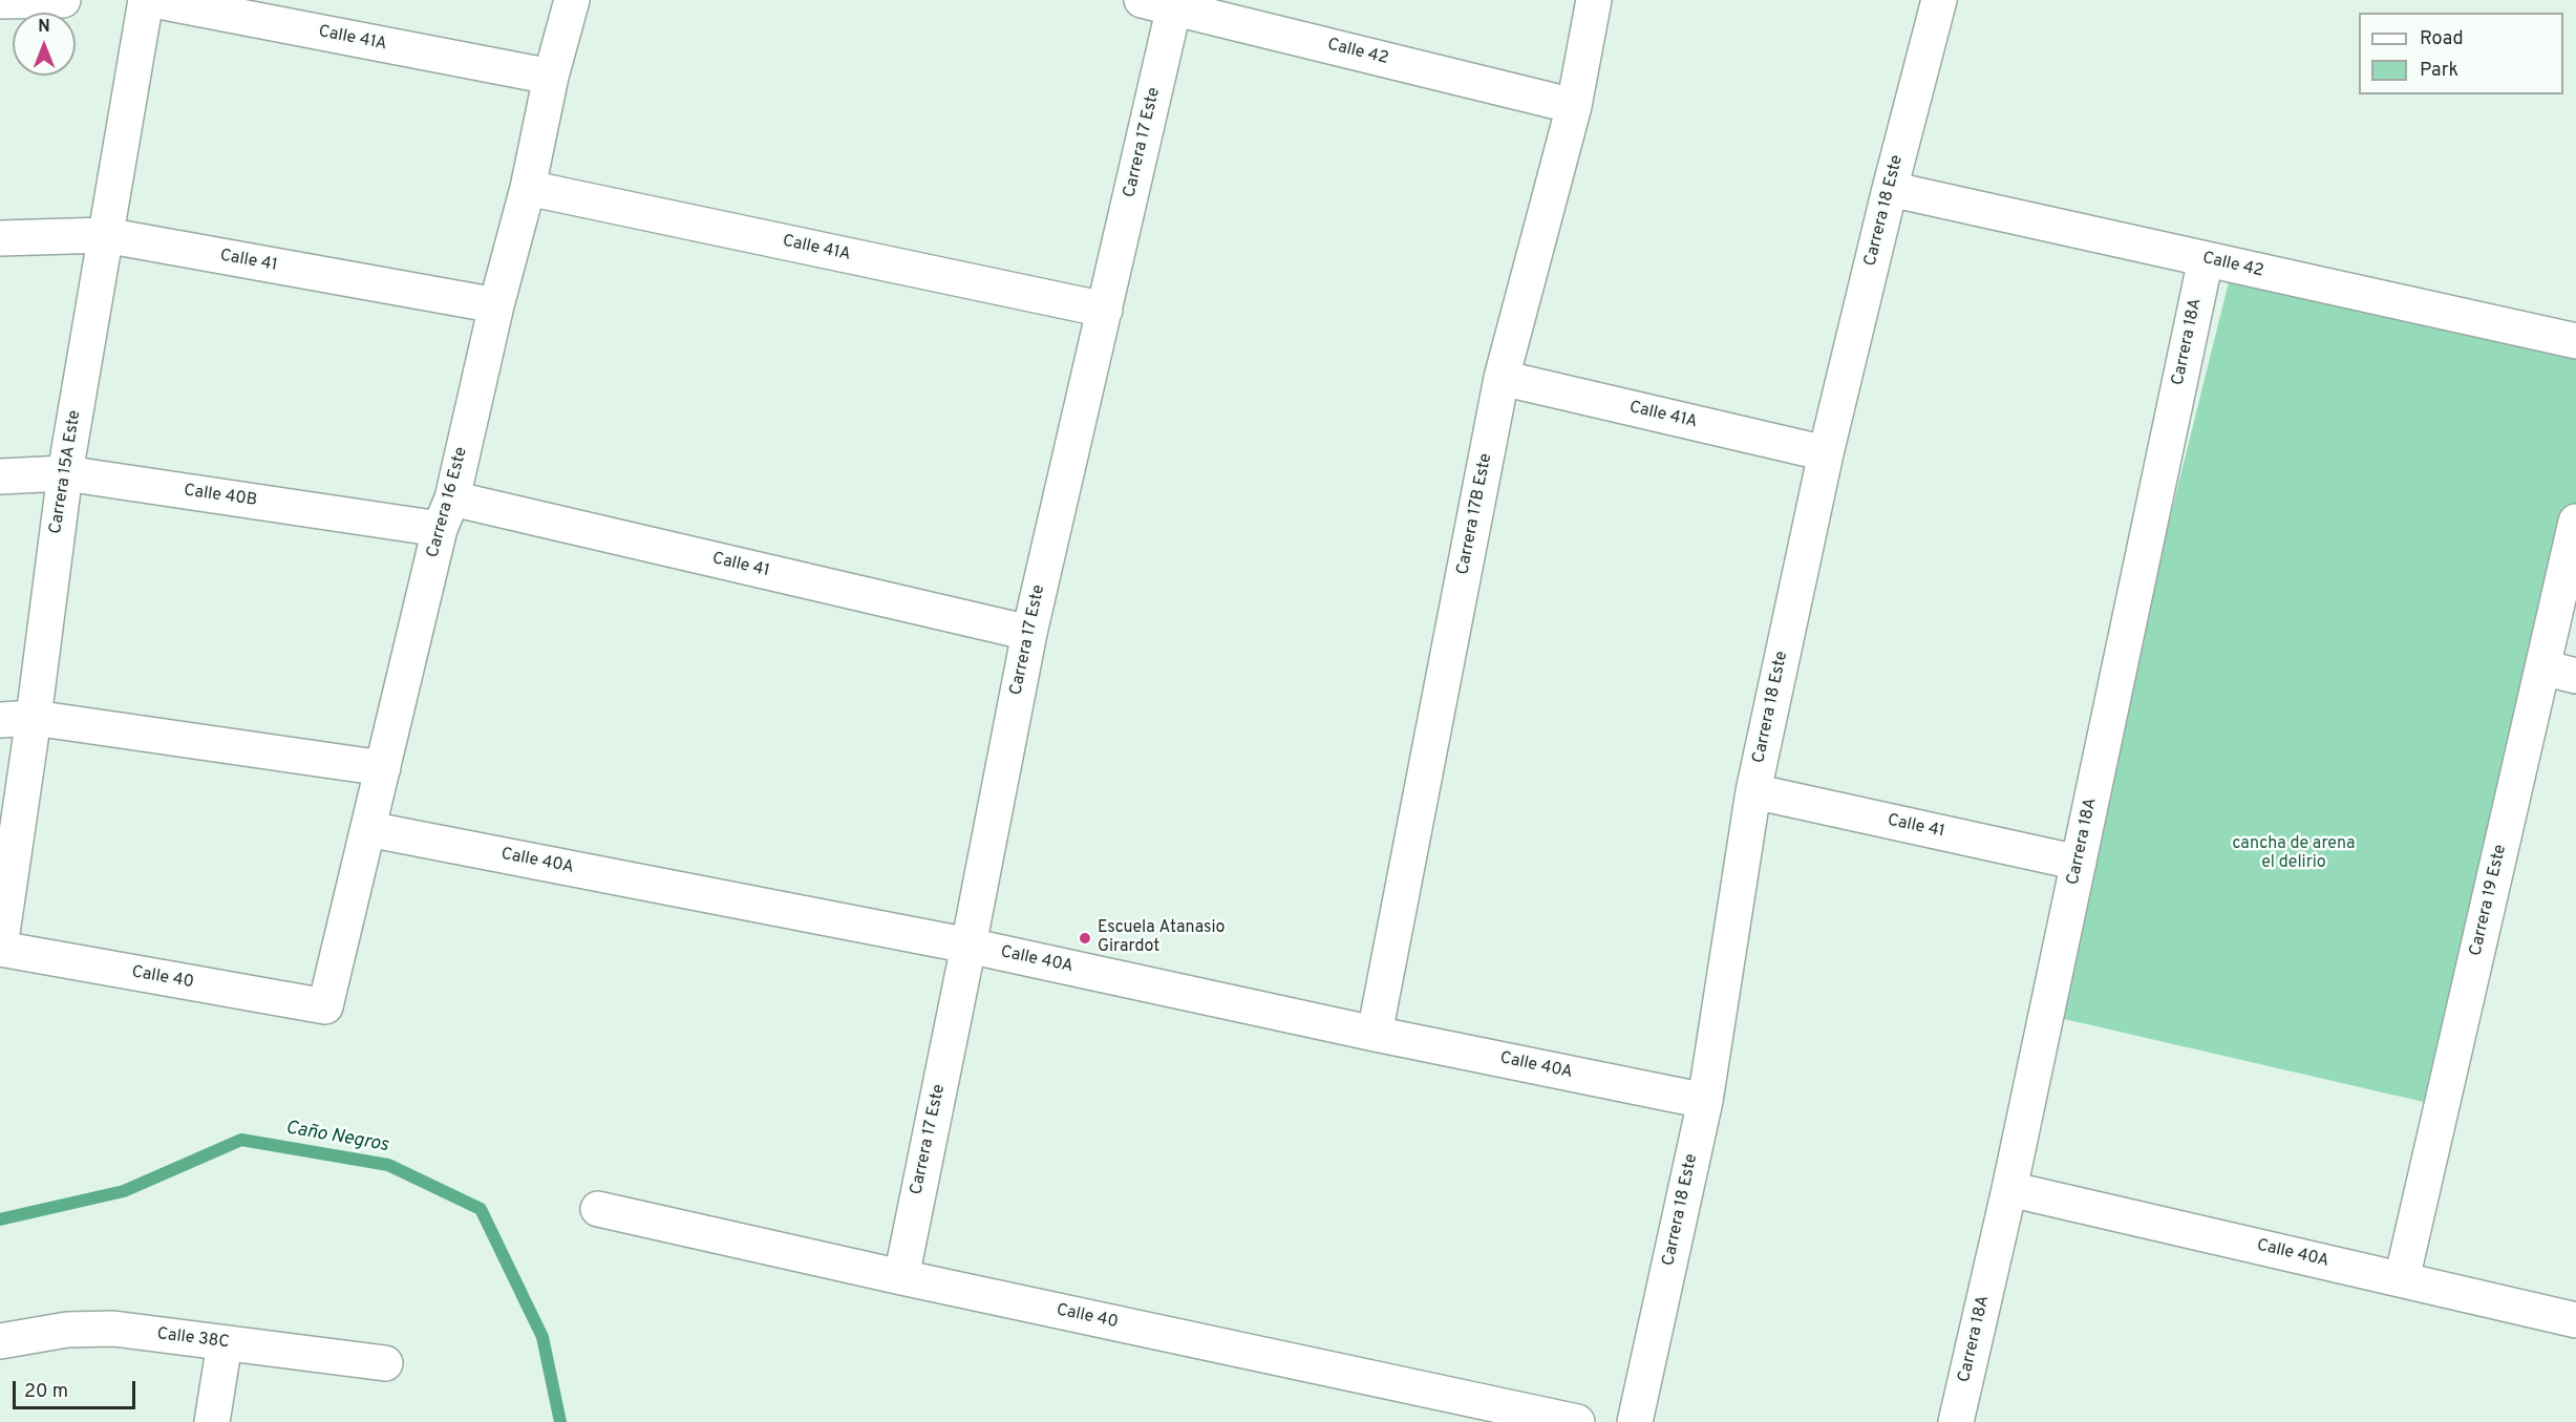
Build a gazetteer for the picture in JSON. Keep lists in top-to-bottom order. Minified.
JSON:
{"streets":{"street":["Calle 41A","Calle 42","Carrera 17 Este","Carrera 18 Este","Calle 41","Carrera 18A","Carrera 15A Este","Calle 40B","Carrera 16 Este","Carrera 17B Este","Calle 40A","Carrera 19 Este","Calle 40","Calle 38C"]},"crossings":[["Calle 41A","Carrera 17 Este"],["Calle 41A","Carrera 18 Este"],["Calle 41A","Carrera 16 Este"],["Calle 41A","Carrera 17B Este"],["Calle 42","Carrera 17 Este"],["Calle 42","Carrera 18 Este"],["Calle 42","Carrera 18A"],["Calle 42","Carrera 17B Este"],["Carrera 17 Este","Calle 41"],["Carrera 17 Este","Calle 40A"],["Carrera 17 Este","Calle 40"],["Carrera 18 Este","Calle 41"],["Carrera 18 Este","Calle 40A"],["Calle 41","Carrera 18A"],["Calle 41","Carrera 15A Este"],["Calle 41","Calle 40B"],["Calle 41","Carrera 16 Este"],["Carrera 18A","Calle 40A"],["Carrera 15A Este","Calle 40B"],["Carrera 15A Este","Calle 40"],["Calle 40B","Carrera 16 Este"],["Carrera 16 Este","Calle 40A"],["Carrera 16 Este","Calle 40"],["Carrera 17B Este","Calle 40A"],["Calle 40A","Carrera 19 Este"]],"water":["Caño Negros"],"parks":["cancha de arena el delirio"],"places":["Escuela Atanasio Girardot"],"legend":["Road","Park"],"scale_bar":"20 m","north":"top"}
